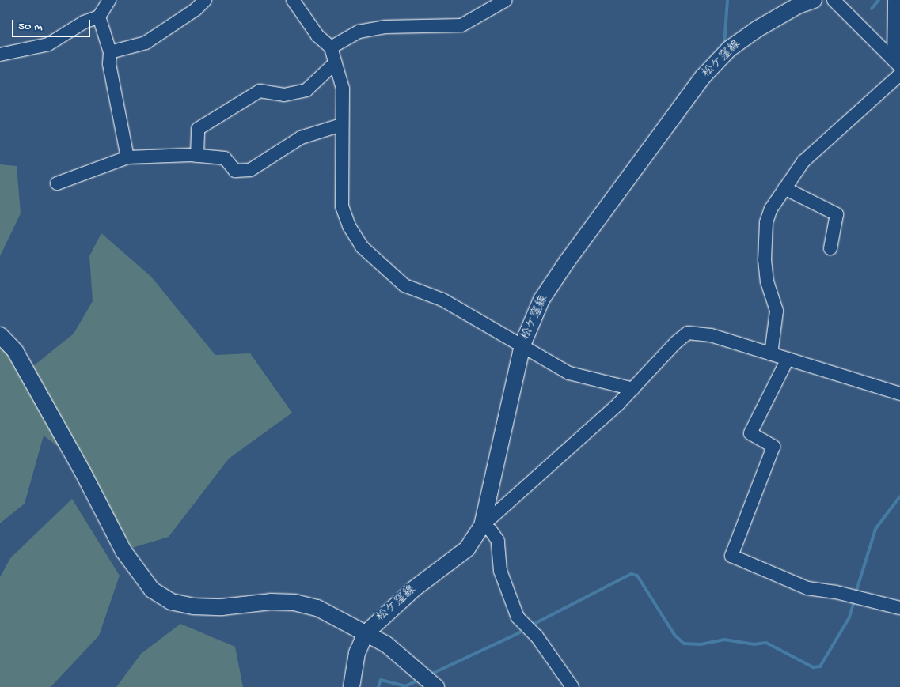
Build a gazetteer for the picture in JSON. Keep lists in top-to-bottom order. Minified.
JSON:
{"streets":{"street":["松ケ窪線"]},"scale_bar":"50 m"}
